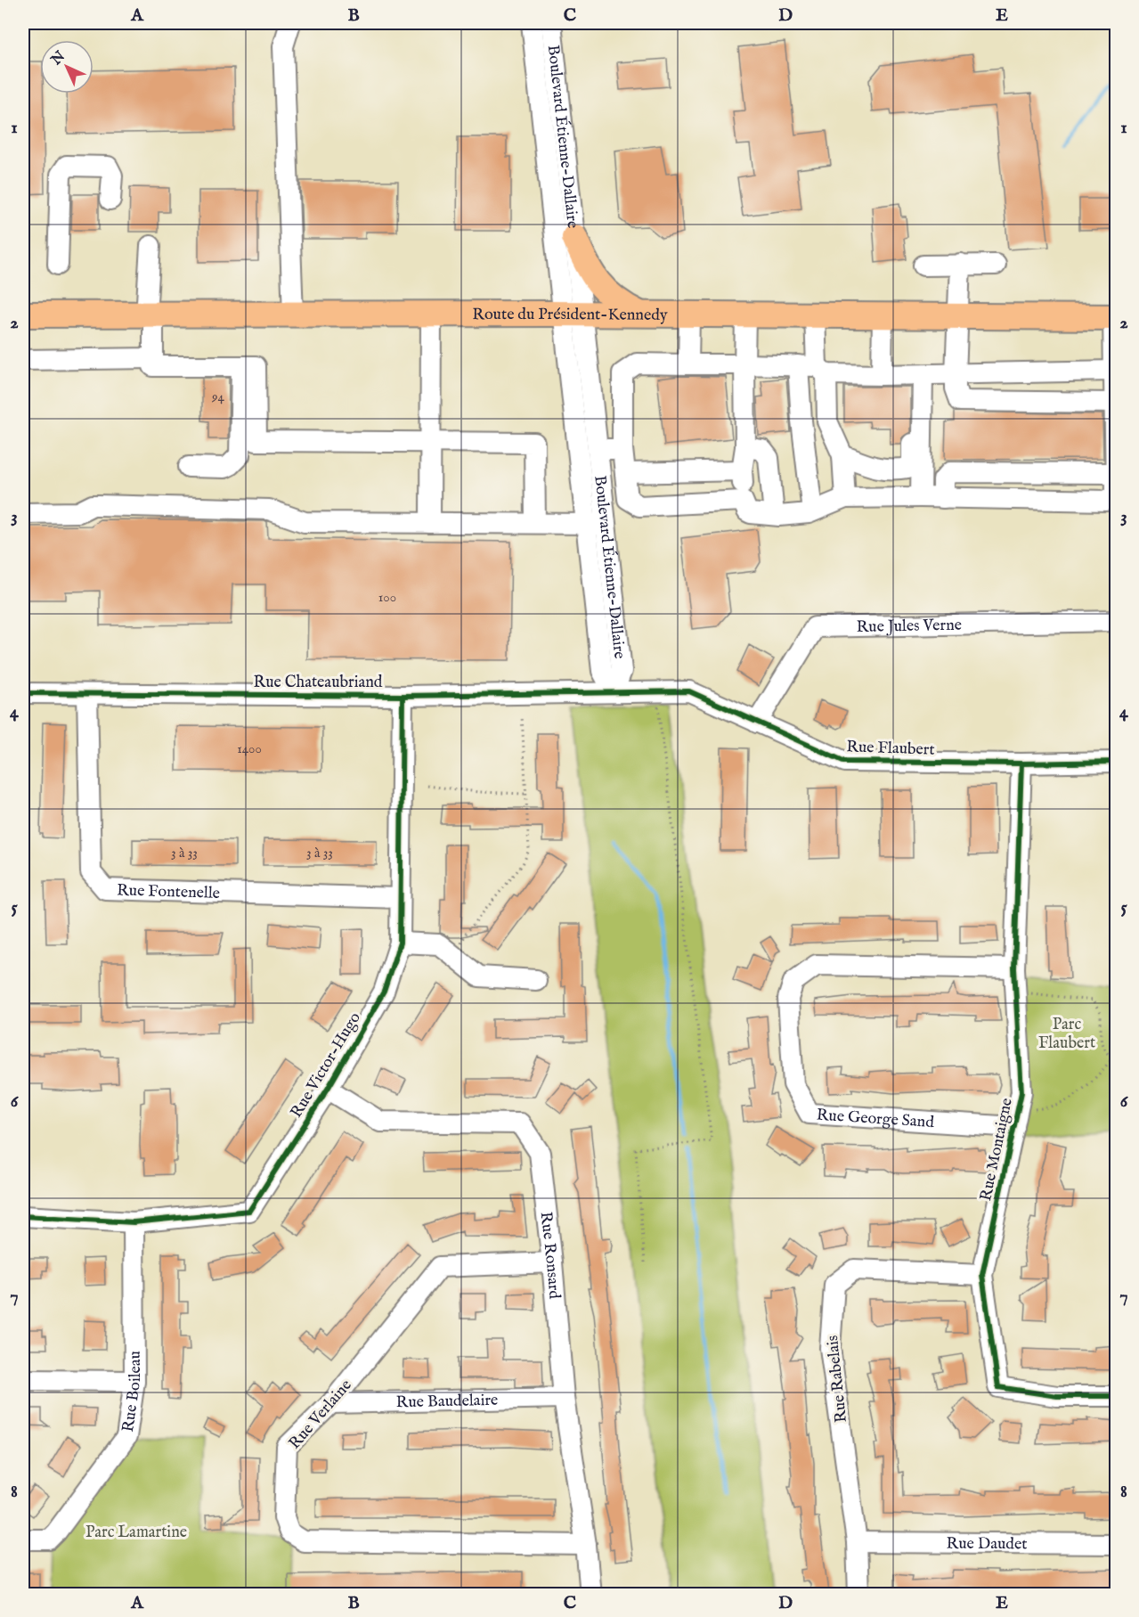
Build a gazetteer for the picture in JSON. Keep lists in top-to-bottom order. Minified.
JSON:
{"streets":{"main road":["Route du Président-Kennedy"],"street":["Boulevard Étienne-Dallaire","Rue Jules Verne","Rue Chateaubriand","Rue Flaubert","Rue Fontenelle","Rue Victor-Hugo","Rue George Sand","Rue Montaigne","Rue Ronsard","Rue Rabelais","Rue Boileau","Rue Baudelaire","Rue Verlaine","Rue Daudet"]},"crossings":[["Boulevard Étienne-Dallaire","Route du Président-Kennedy"],["Boulevard Étienne-Dallaire","Rue Chateaubriand"],["Boulevard Étienne-Dallaire","Rue Flaubert"],["Rue Jules Verne","Rue Flaubert"],["Rue Chateaubriand","Rue Flaubert"],["Rue Chateaubriand","Rue Fontenelle"],["Rue Chateaubriand","Rue Victor-Hugo"],["Rue Flaubert","Rue Montaigne"],["Rue Fontenelle","Rue Victor-Hugo"],["Rue Victor-Hugo","Rue Ronsard"],["Rue Victor-Hugo","Rue Boileau"],["Rue George Sand","Rue Montaigne"],["Rue Montaigne","Rue Rabelais"],["Rue Ronsard","Rue Baudelaire"],["Rue Ronsard","Rue Verlaine"],["Rue Rabelais","Rue Daudet"],["Rue Baudelaire","Rue Verlaine"]],"parks":["Parc Flaubert","Parc Lamartine"],"house_numbers":["94","100","1400","3 à 33","3 à 33"],"north":"top left","grid":{"columns":["A","B","C","D","E"],"rows":["1","2","3","4","5","6","7","8"]}}
